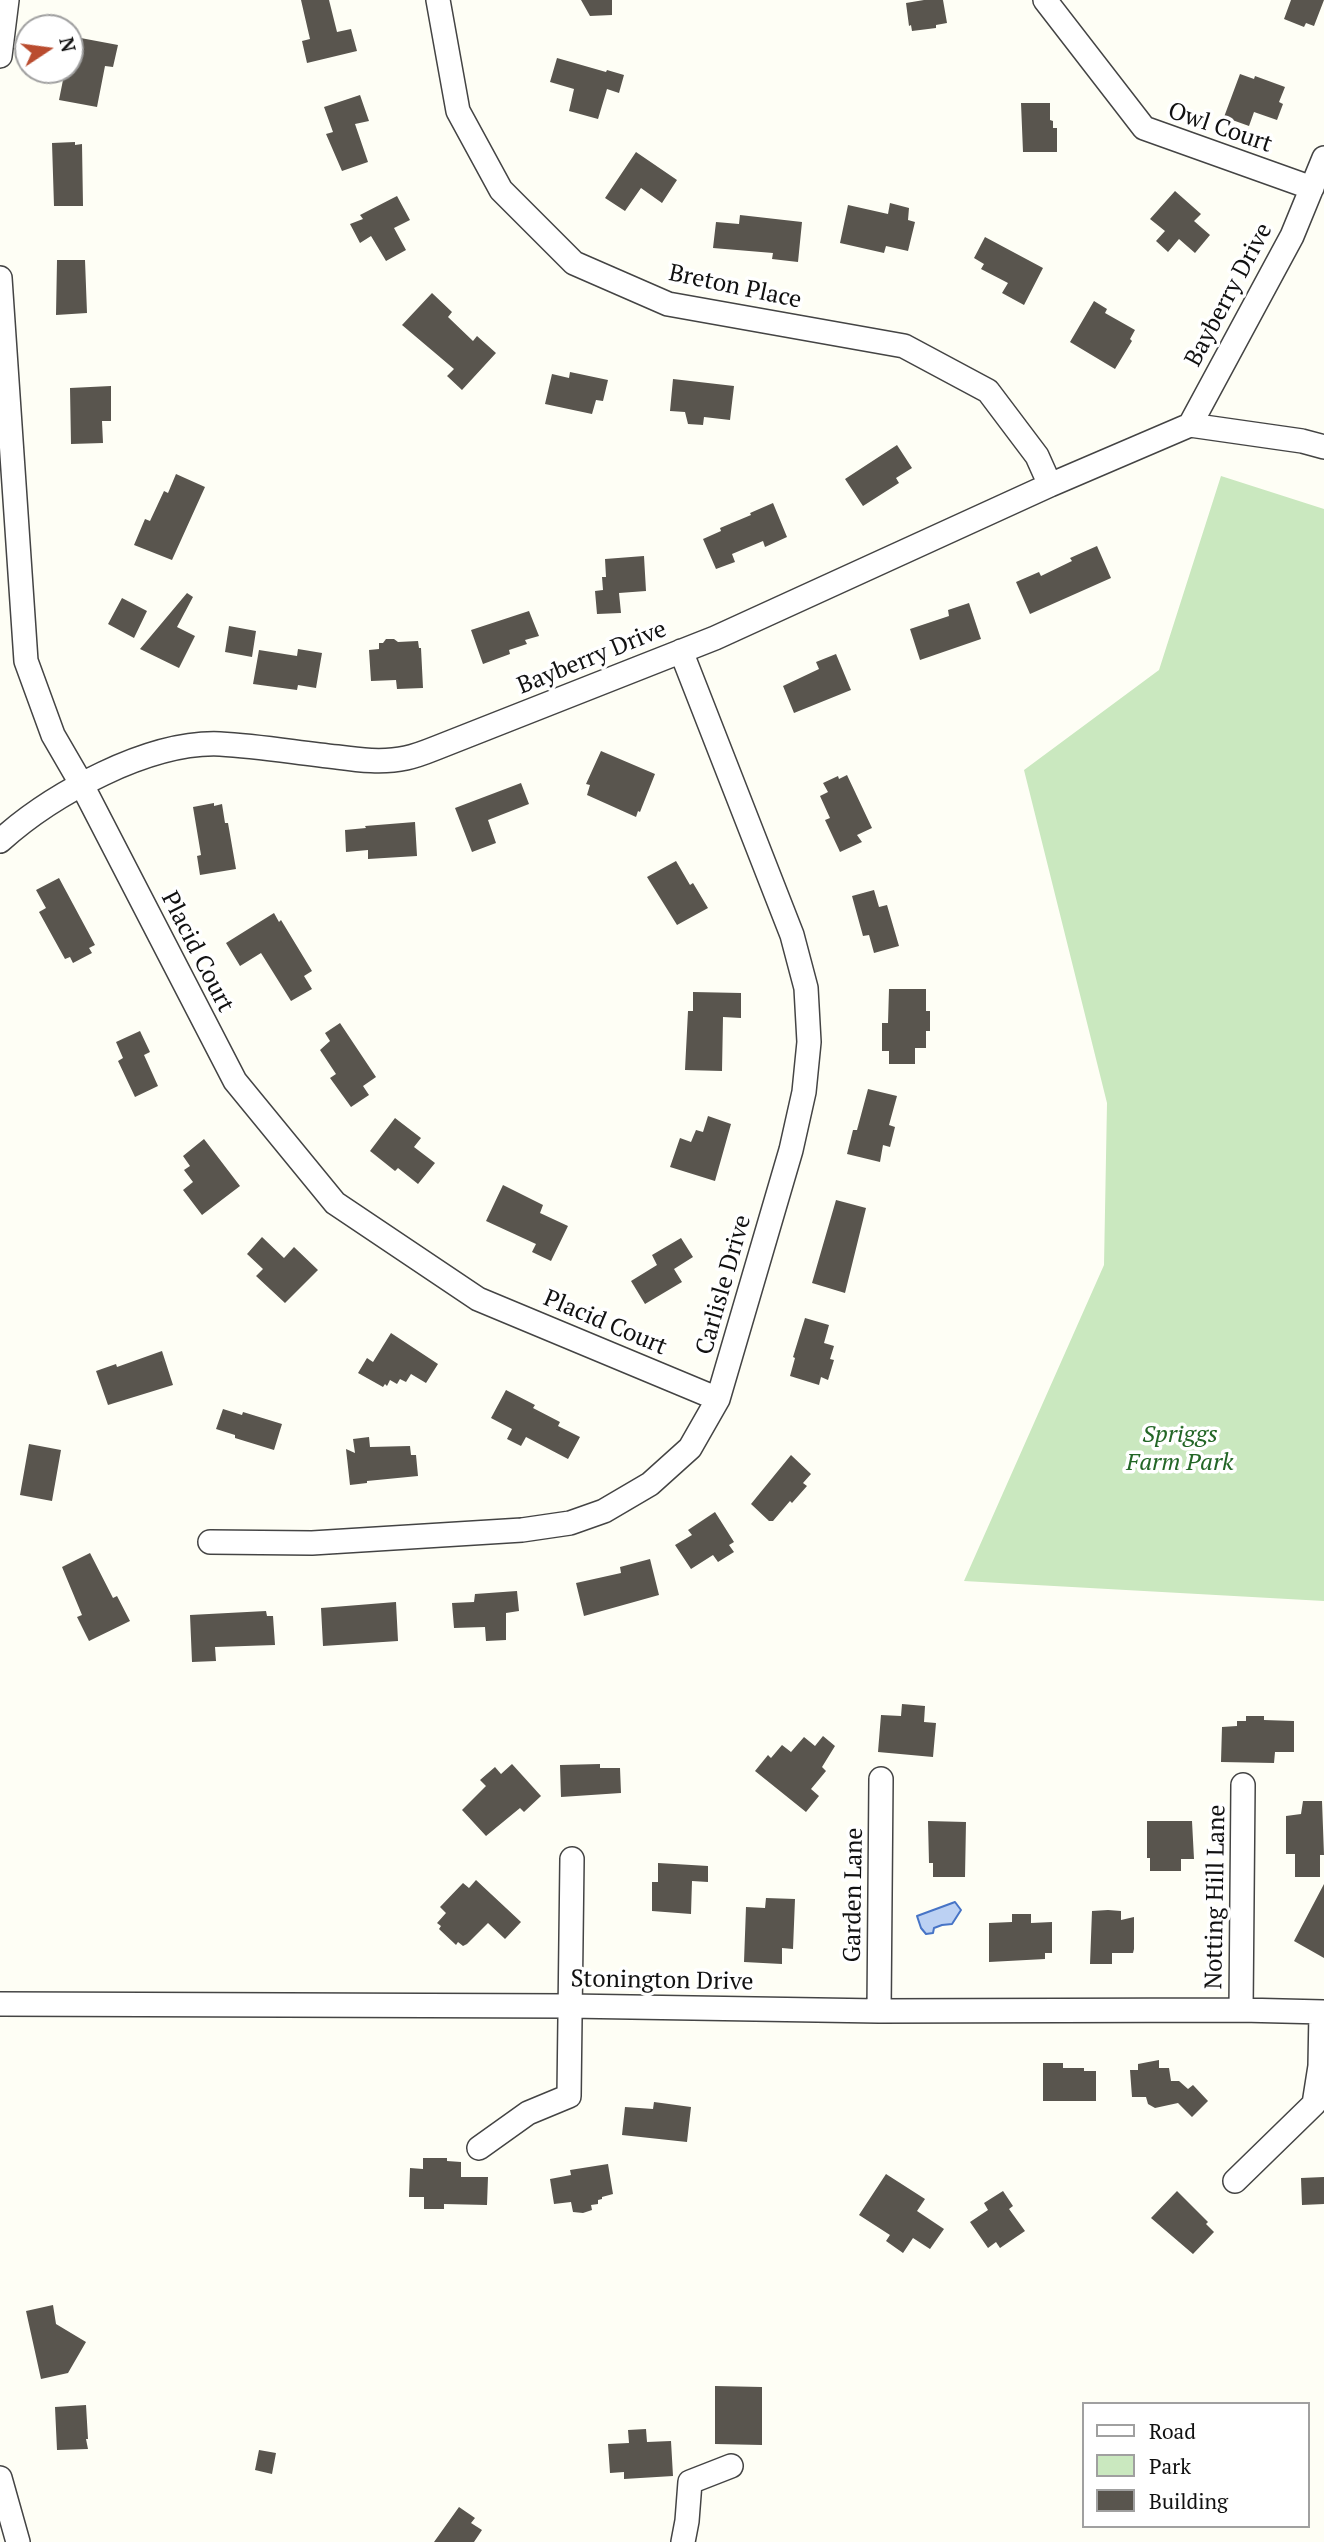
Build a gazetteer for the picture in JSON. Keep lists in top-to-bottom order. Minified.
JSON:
{"streets":{"street":["Owl Court","Breton Place","Bayberry Drive","Placid Court","Carlisle Drive","Garden Lane","Notting Hill Lane","Stonington Drive"]},"crossings":[["Owl Court","Bayberry Drive"],["Breton Place","Bayberry Drive"],["Bayberry Drive","Placid Court"],["Bayberry Drive","Carlisle Drive"],["Placid Court","Carlisle Drive"],["Garden Lane","Stonington Drive"],["Notting Hill Lane","Stonington Drive"]],"parks":["Spriggs Farm Park"],"legend":["Road","Park","Building"],"north":"right"}
